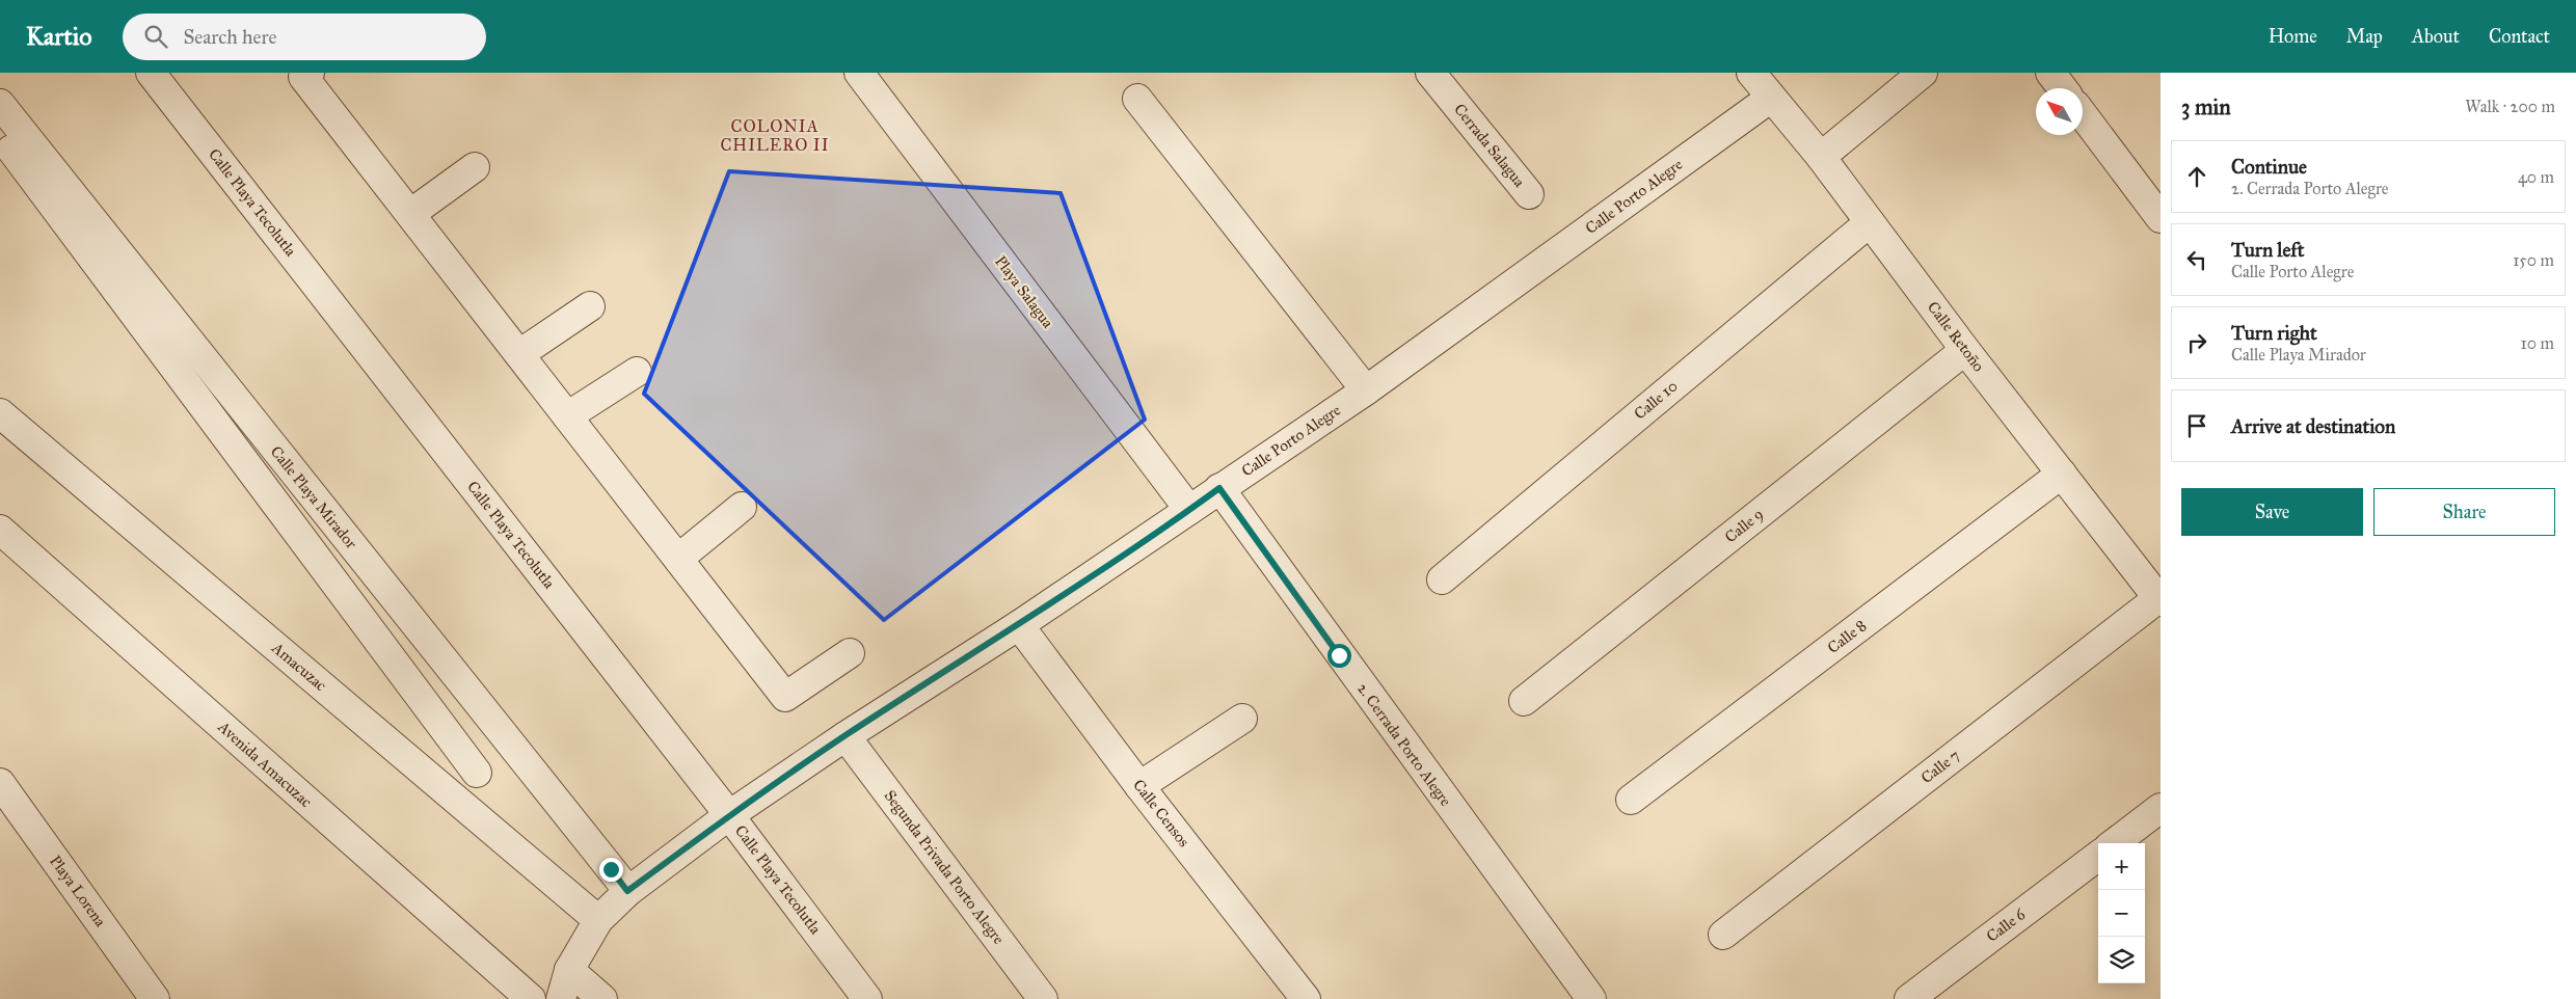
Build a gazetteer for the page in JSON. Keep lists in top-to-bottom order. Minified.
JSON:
{"streets":{"street":["Cerrada Salagua","Calle Porto Alegre","Calle Playa Tecolutla","Playa Salagua","Calle Retoño","Calle 10","Calle Playa Mirador","Calle 9","Calle 8","Amacuzac","2. Cerrada Porto Alegre","Avenida Amacuzac","Calle 7","Calle Censos","Segunda Privada Porto Alegre","Playa Lorena","Calle 6"]},"crossings":[["Calle Porto Alegre","Calle Playa Tecolutla"],["Calle Porto Alegre","Playa Salagua"],["Calle Porto Alegre","Calle Retoño"],["Calle Porto Alegre","Calle Playa Mirador"],["Calle Porto Alegre","Amacuzac"],["Calle Porto Alegre","2. Cerrada Porto Alegre"],["Calle Porto Alegre","Calle Censos"],["Calle Porto Alegre","Segunda Privada Porto Alegre"],["Calle Retoño","Calle 10"],["Calle Retoño","Calle 9"],["Calle Retoño","Calle 8"],["Calle Retoño","Calle 7"]],"districts":["COLONIA CHILERO II"],"north":"top left","page":{"header":"Kartio","search":"Search here","nav":["Home","Map","About","Contact"],"heading":["3 min","Walk · 200 m"],"list":[["Continue","2. Cerrada Porto Alegre","40 m"],["Turn left","Calle Porto Alegre","150 m"],["Turn right","Calle Playa Mirador","10 m"],"Arrive at destination"],"buttons":["Save","Share"],"map_buttons":["+","−"]}}
